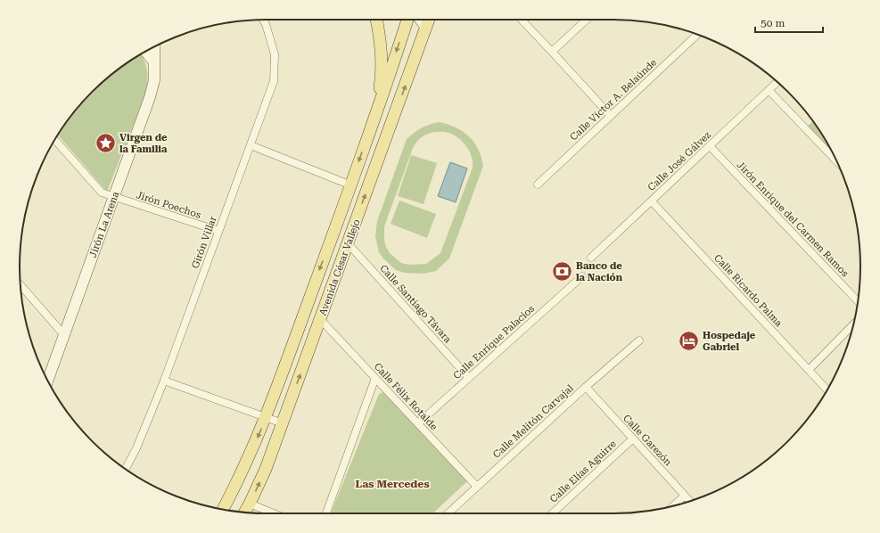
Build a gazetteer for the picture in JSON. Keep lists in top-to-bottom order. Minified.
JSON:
{"streets":{"main road":["Avenida César Vallejo"],"street":["Calle Víctor A. Belaúnde","Calle José Gálvez","Jirón Poechos","Jirón Enrique del Carmen Ramos","Jirón La Arena","Girón Villar","Calle Ricardo Palma","Calle Santiago Távara","Calle Enrique Palacios","Calle Félix Rotalde","Calle Melitón Carvajal","Calle Garezón","Calle Elías Aguirre"]},"crossings":[["Calle José Gálvez","Jirón Enrique del Carmen Ramos"],["Calle José Gálvez","Calle Ricardo Palma"],["Jirón Poechos","Jirón La Arena"],["Jirón Poechos","Girón Villar"],["Avenida César Vallejo","Calle Santiago Távara"],["Avenida César Vallejo","Calle Félix Rotalde"],["Calle Santiago Távara","Calle Enrique Palacios"],["Calle Enrique Palacios","Calle Félix Rotalde"],["Calle Félix Rotalde","Calle Melitón Carvajal"],["Calle Melitón Carvajal","Calle Garezón"],["Calle Garezón","Calle Elías Aguirre"]],"districts":["Las Mercedes"],"places":{"place":["Virgen de la Familia"],"bank":["Banco de la Nación"],"hotel":["Hospedaje Gabriel"]},"scale_bar":"50 m"}
